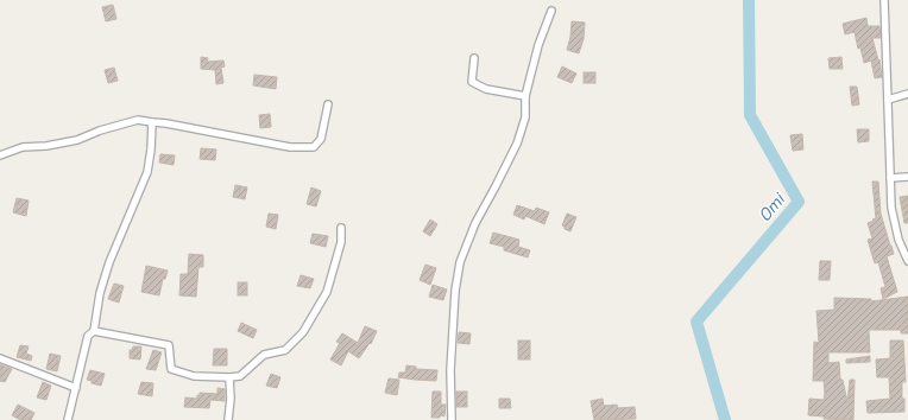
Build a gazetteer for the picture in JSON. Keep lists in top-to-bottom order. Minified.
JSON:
{"water":["Omi"]}
